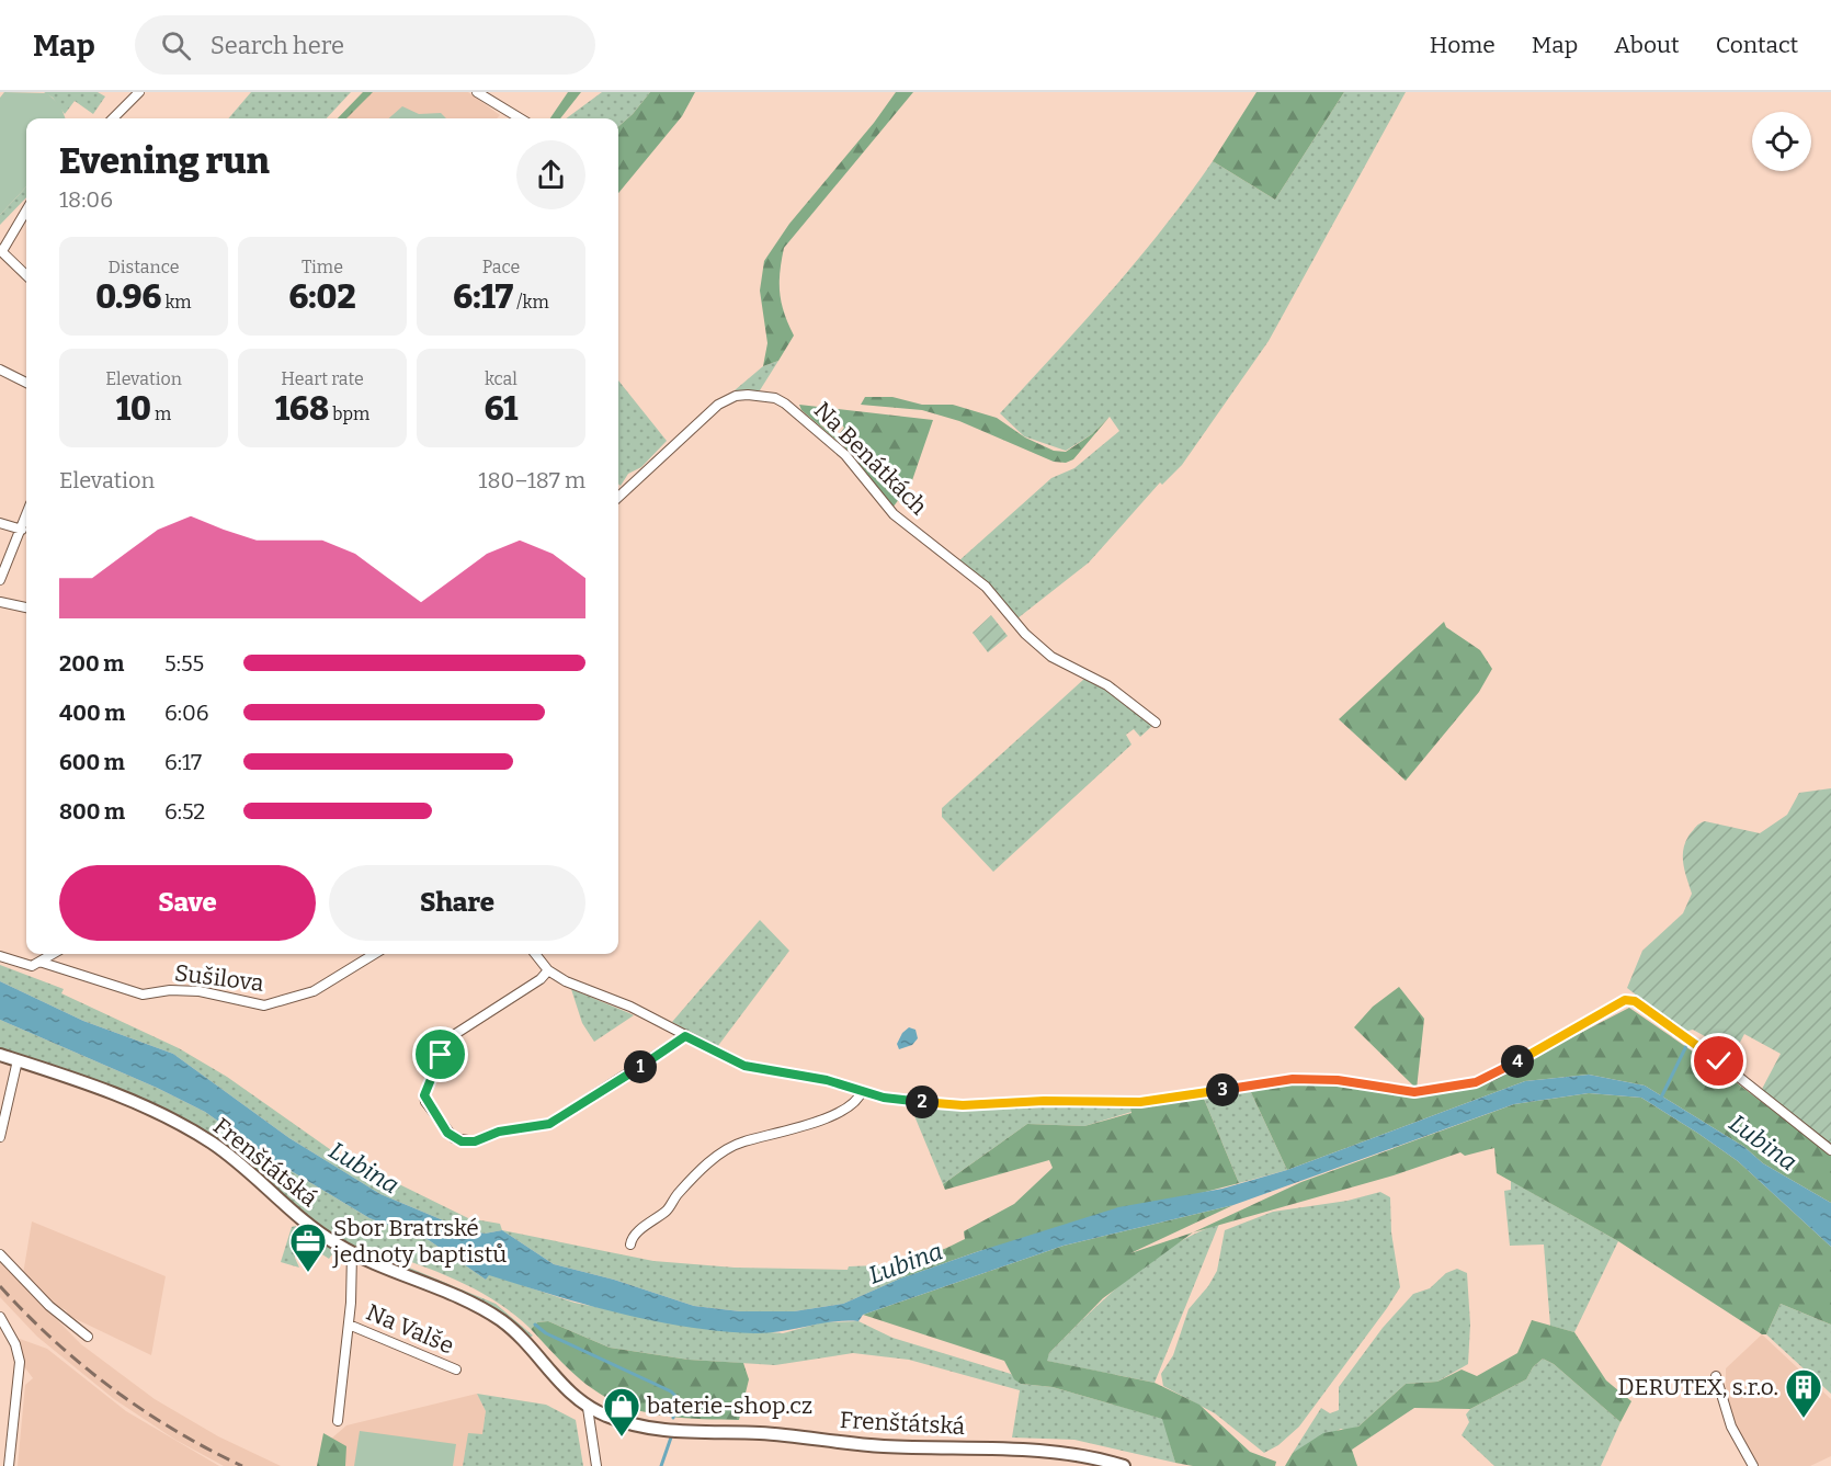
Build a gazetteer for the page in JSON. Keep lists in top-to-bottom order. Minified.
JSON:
{"streets":{"main road":["Frenštátská"],"street":["Na Benátkách","Sušilova","Na Valše"]},"crossings":[["Frenštátská","Na Valše"]],"water":["Lubina"],"places":{"office":["Sbor Bratrské jednoty baptistů"],"building":["DERUTEX, s.r.o."],"shop":["baterie-shop.cz"]},"page":{"header":"Map","search":"Search here","nav":["Home","Map","About","Contact"],"heading":["Evening run","18:06"],"stats":[["Distance","0.96 km"],["Time","6:02"],["Pace","6:17 /km"],["Elevation","10 m"],["Heart rate","168 bpm"],["kcal","61"]],"chart":["Elevation","180–187 m"],"list":[{"name":"200 m","note":"5:55"},{"name":"400 m","note":"6:06"},{"name":"600 m","note":"6:17"},{"name":"800 m","note":"6:52"}],"buttons":["Save","Share"],"pins":["4","1","3","2"]}}
